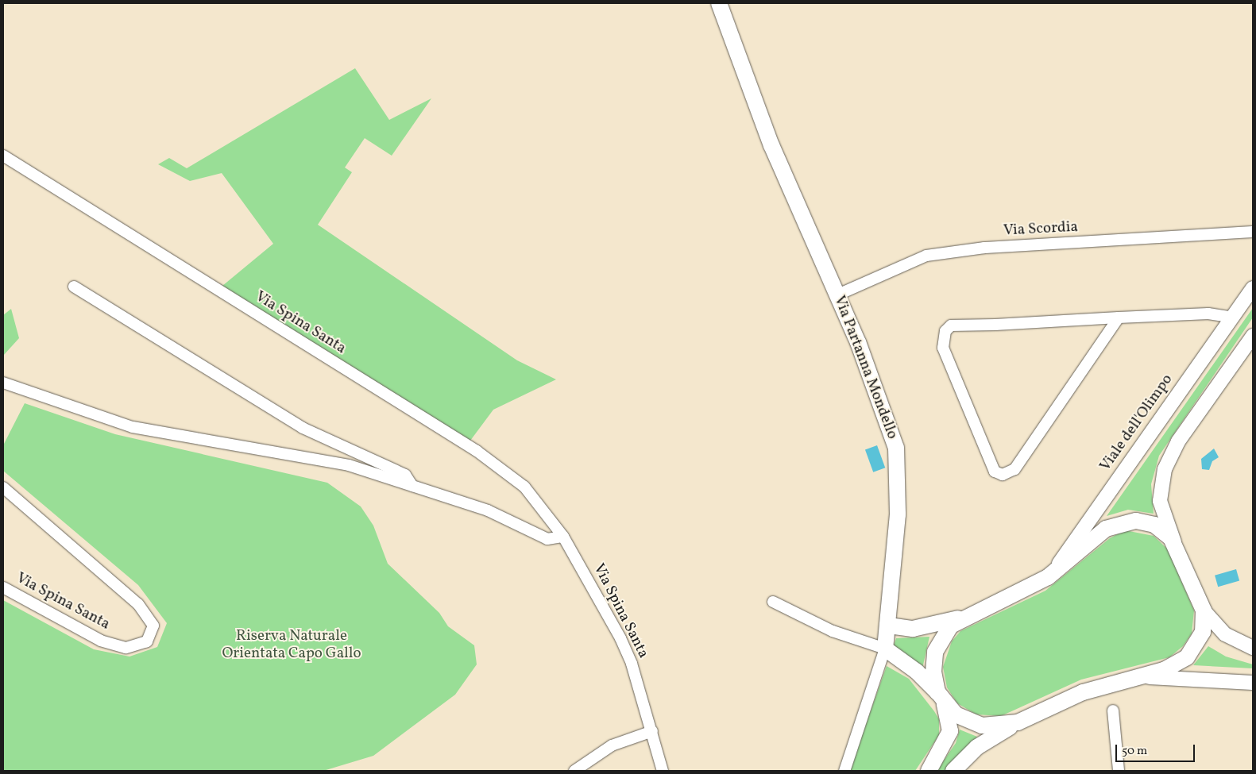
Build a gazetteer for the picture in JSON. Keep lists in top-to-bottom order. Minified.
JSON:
{"streets":{"main road":["Via Partanna Mondello"],"street":["Via Scordia","Via Spina Santa","Viale dell'Olimpo"]},"crossings":[["Via Scordia","Via Partanna Mondello"]],"parks":["Riserva Naturale Orientata Capo Gallo"],"scale_bar":"50 m"}
